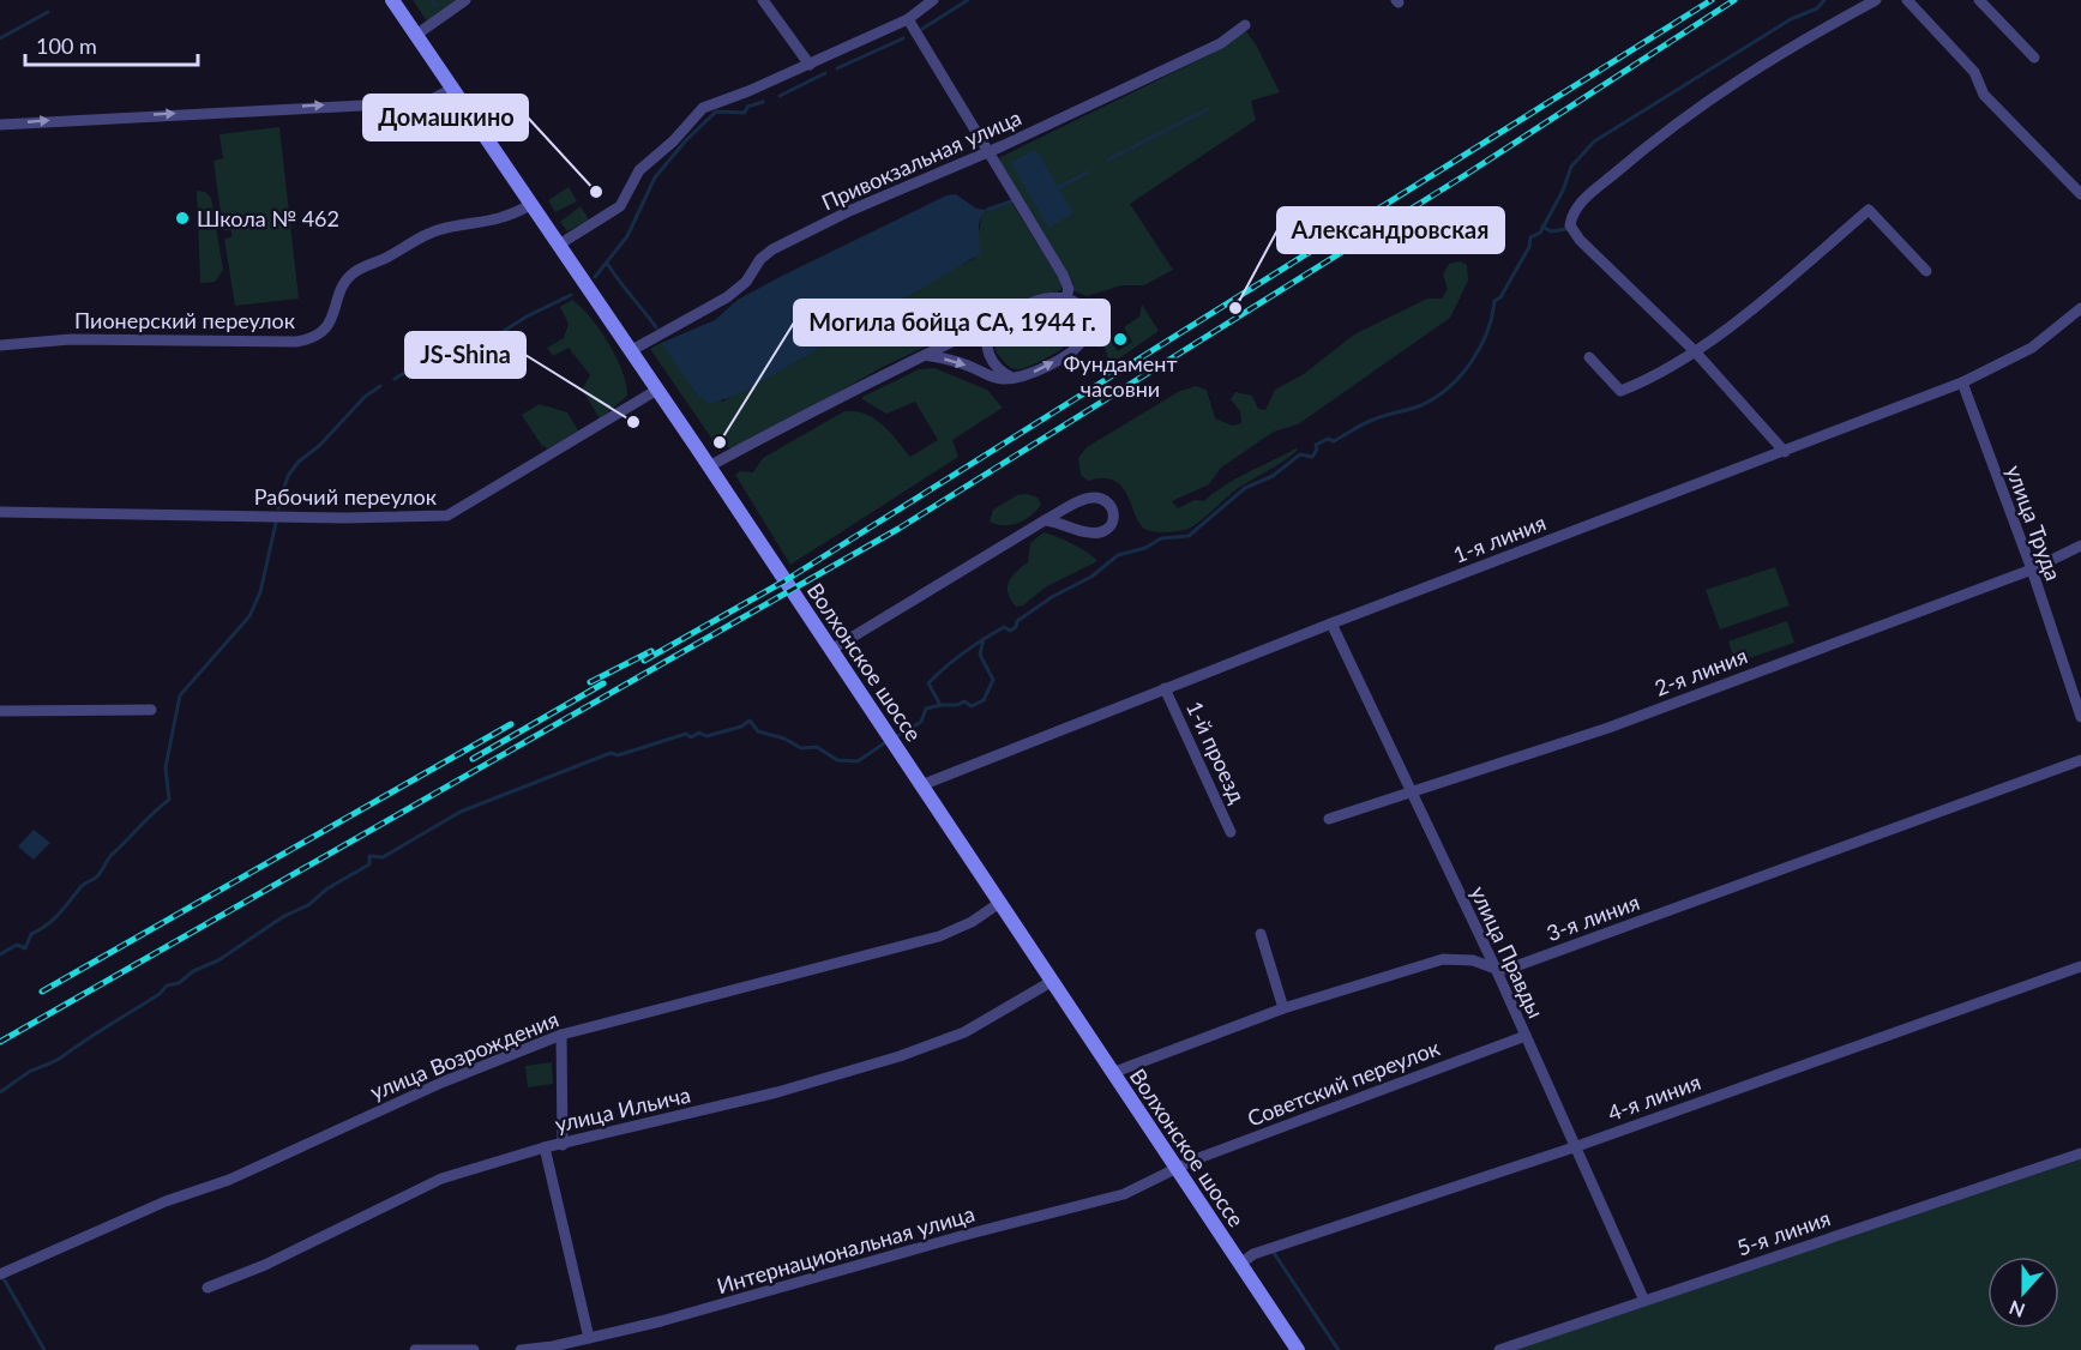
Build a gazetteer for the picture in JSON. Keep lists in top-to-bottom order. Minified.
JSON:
{"streets":{"main road":["Волхонское шоссе"],"street":["Привокзальная улица","Пионерский переулок","Рабочий переулок","улица Труда","1-я линия","2-я линия","1-й проезд","3-я линия","улица Правды","улица Возрождения","Советский переулок","4-я линия","улица Ильича","5-я линия","Интернациональная улица"]},"crossings":[["Привокзальная улица","Волхонское шоссе"],["Пионерский переулок","Волхонское шоссе"],["Рабочий переулок","Волхонское шоссе"],["улица Труда","1-я линия"],["улица Труда","2-я линия"],["1-я линия","Волхонское шоссе"],["1-я линия","1-й проезд"],["1-я линия","улица Правды"],["Волхонское шоссе","3-я линия"],["Волхонское шоссе","улица Возрождения"],["Волхонское шоссе","Советский переулок"],["Волхонское шоссе","4-я линия"],["Волхонское шоссе","улица Ильича"],["Волхонское шоссе","Интернациональная улица"],["2-я линия","улица Правды"],["3-я линия","улица Правды"],["улица Правды","Советский переулок"],["улица Правды","4-я линия"],["улица Правды","5-я линия"],["Советский переулок","Интернациональная улица"]],"places":["Домашкино","Школа № 462","Александровская","Фундамент часовни","JS-Shina","Могила бойца СА, 1944 г."],"scale_bar":"100 m","north":"bottom"}
